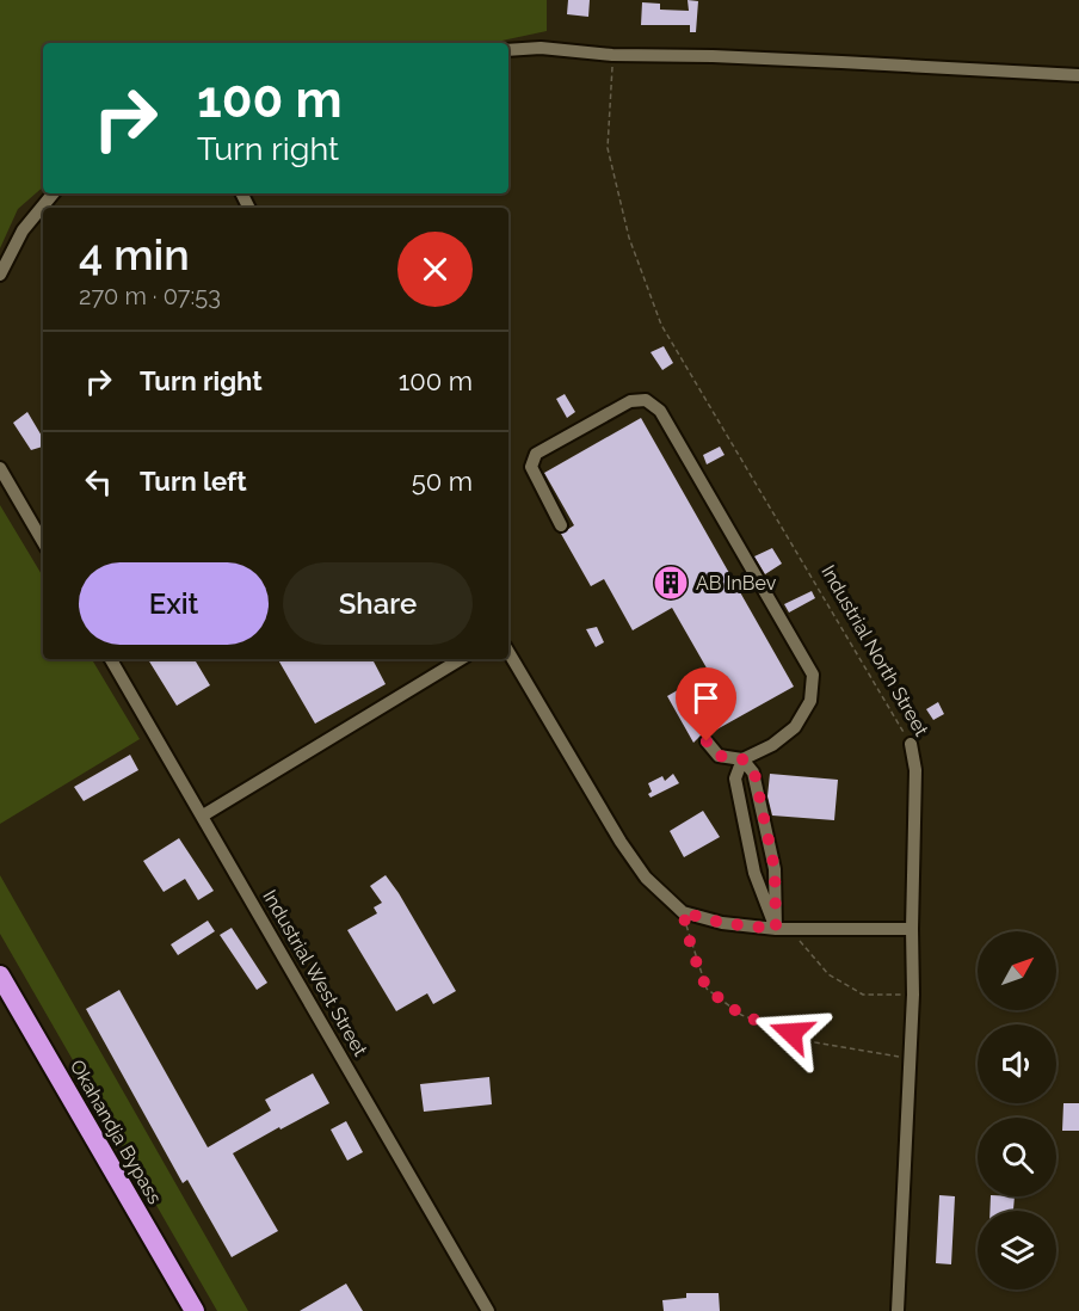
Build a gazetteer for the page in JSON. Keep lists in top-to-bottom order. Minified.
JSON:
{"streets":{"highway":["Okahandja Bypass"],"street":["Industrial North Street","Industrial West Street"]},"places":{"building":["AB InBev"]},"north":"top right","page":{"turn":["100 m","Turn right"],"heading":["4 min","270 m · 07:53"],"list":[{"name":"Turn right","value":"100 m"},{"name":"Turn left","value":"50 m"}],"buttons":["Exit","Share"]}}
